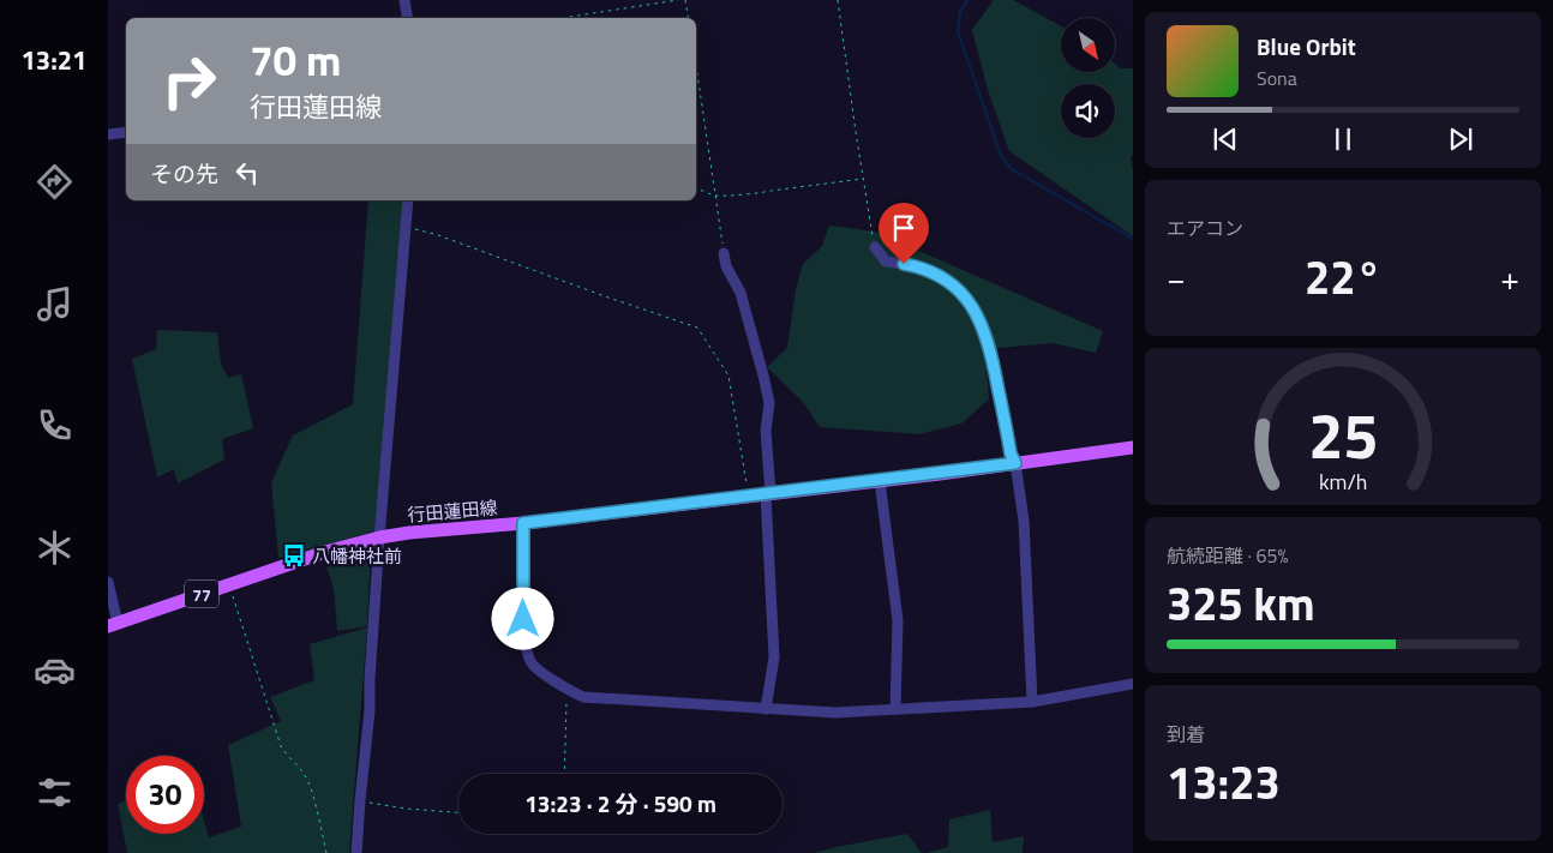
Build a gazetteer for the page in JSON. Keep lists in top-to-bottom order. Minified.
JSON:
{"streets":{"main road":["行田蓮田線","77"]},"places":{"bus stop":["八幡神社前"]},"north":"bottom right","page":{"tabs":"13:21","turn":["70 m","行田蓮田線"],"song":["Blue Orbit","Sona"],"then":"その先","tile":["エアコン",["航続距離 · 65%","325 km"],["到着","13:23"]],"heat":["−","22°","+"],"limit":"30","trip":"13:23 · 2 分 · 590 m","gauge":["25","km/h"]}}
